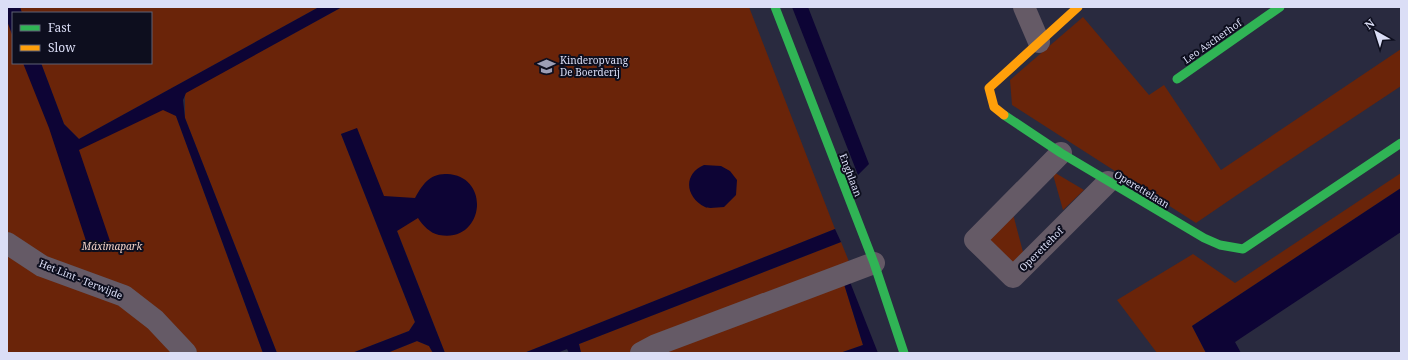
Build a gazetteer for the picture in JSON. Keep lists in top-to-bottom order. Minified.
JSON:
{"streets":{"street":["Leo Ascherhof","Enghlaan","Operettelaan","Operettehof","Het Lint - Terwijde"]},"crossings":[["Operettelaan","Operettehof"]],"parks":["Máximapark"],"places":{"school or university":["Kinderopvang De Boerderij"]},"legend":["Fast","Slow"],"north":"top left"}
